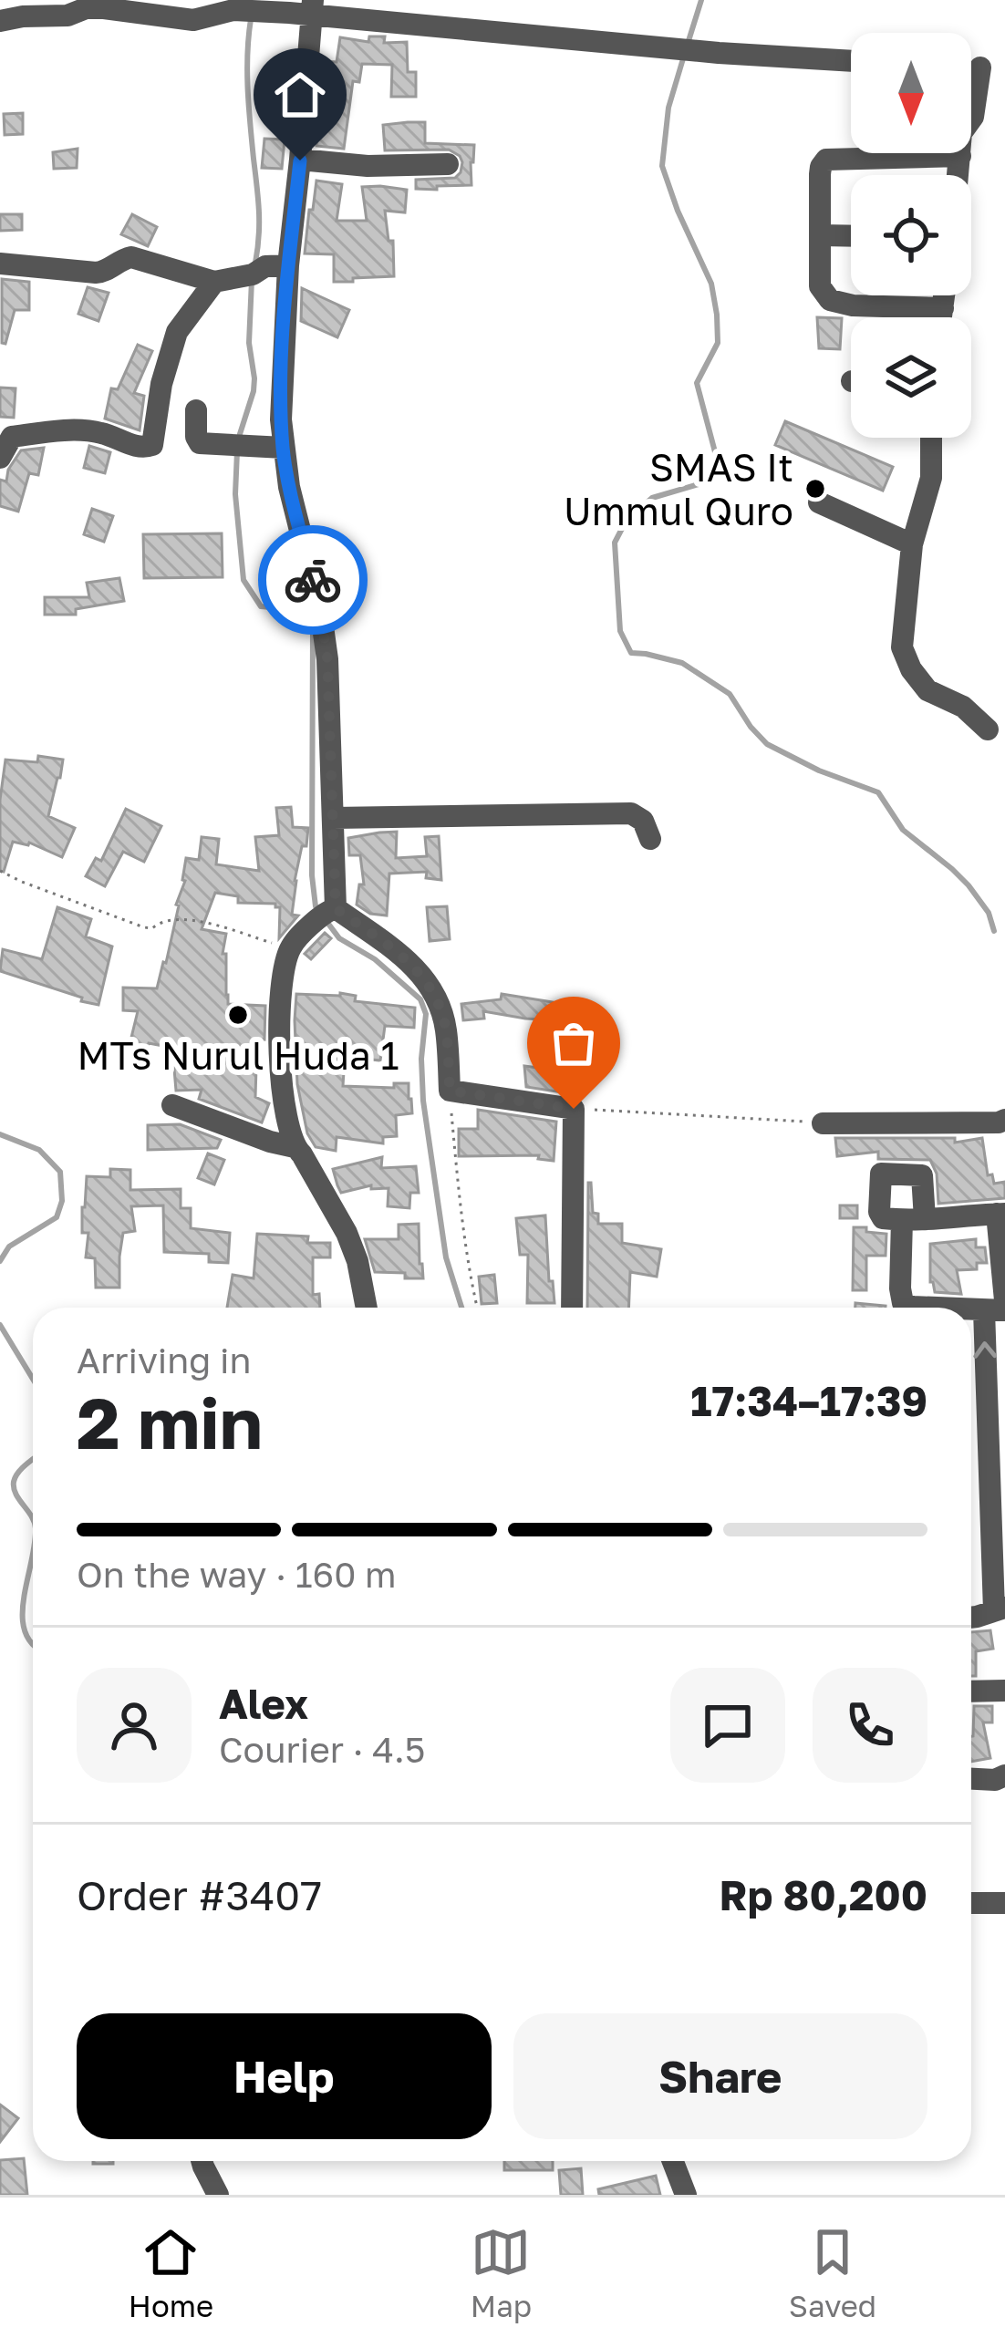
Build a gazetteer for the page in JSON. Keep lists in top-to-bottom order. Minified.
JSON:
{"places":["SMAS It Ummul Quro","MTs Nurul Huda 1"],"north":"bottom","page":{"heading":["2 min","Arriving in","17:34–17:39"],"panel":["Alex","Courier · 4.5","Order #3407","Rp 80,200"],"bar":"On the way · 160 m","buttons":["Help","Share"],"tabs":["Home","Map","Saved"]}}
